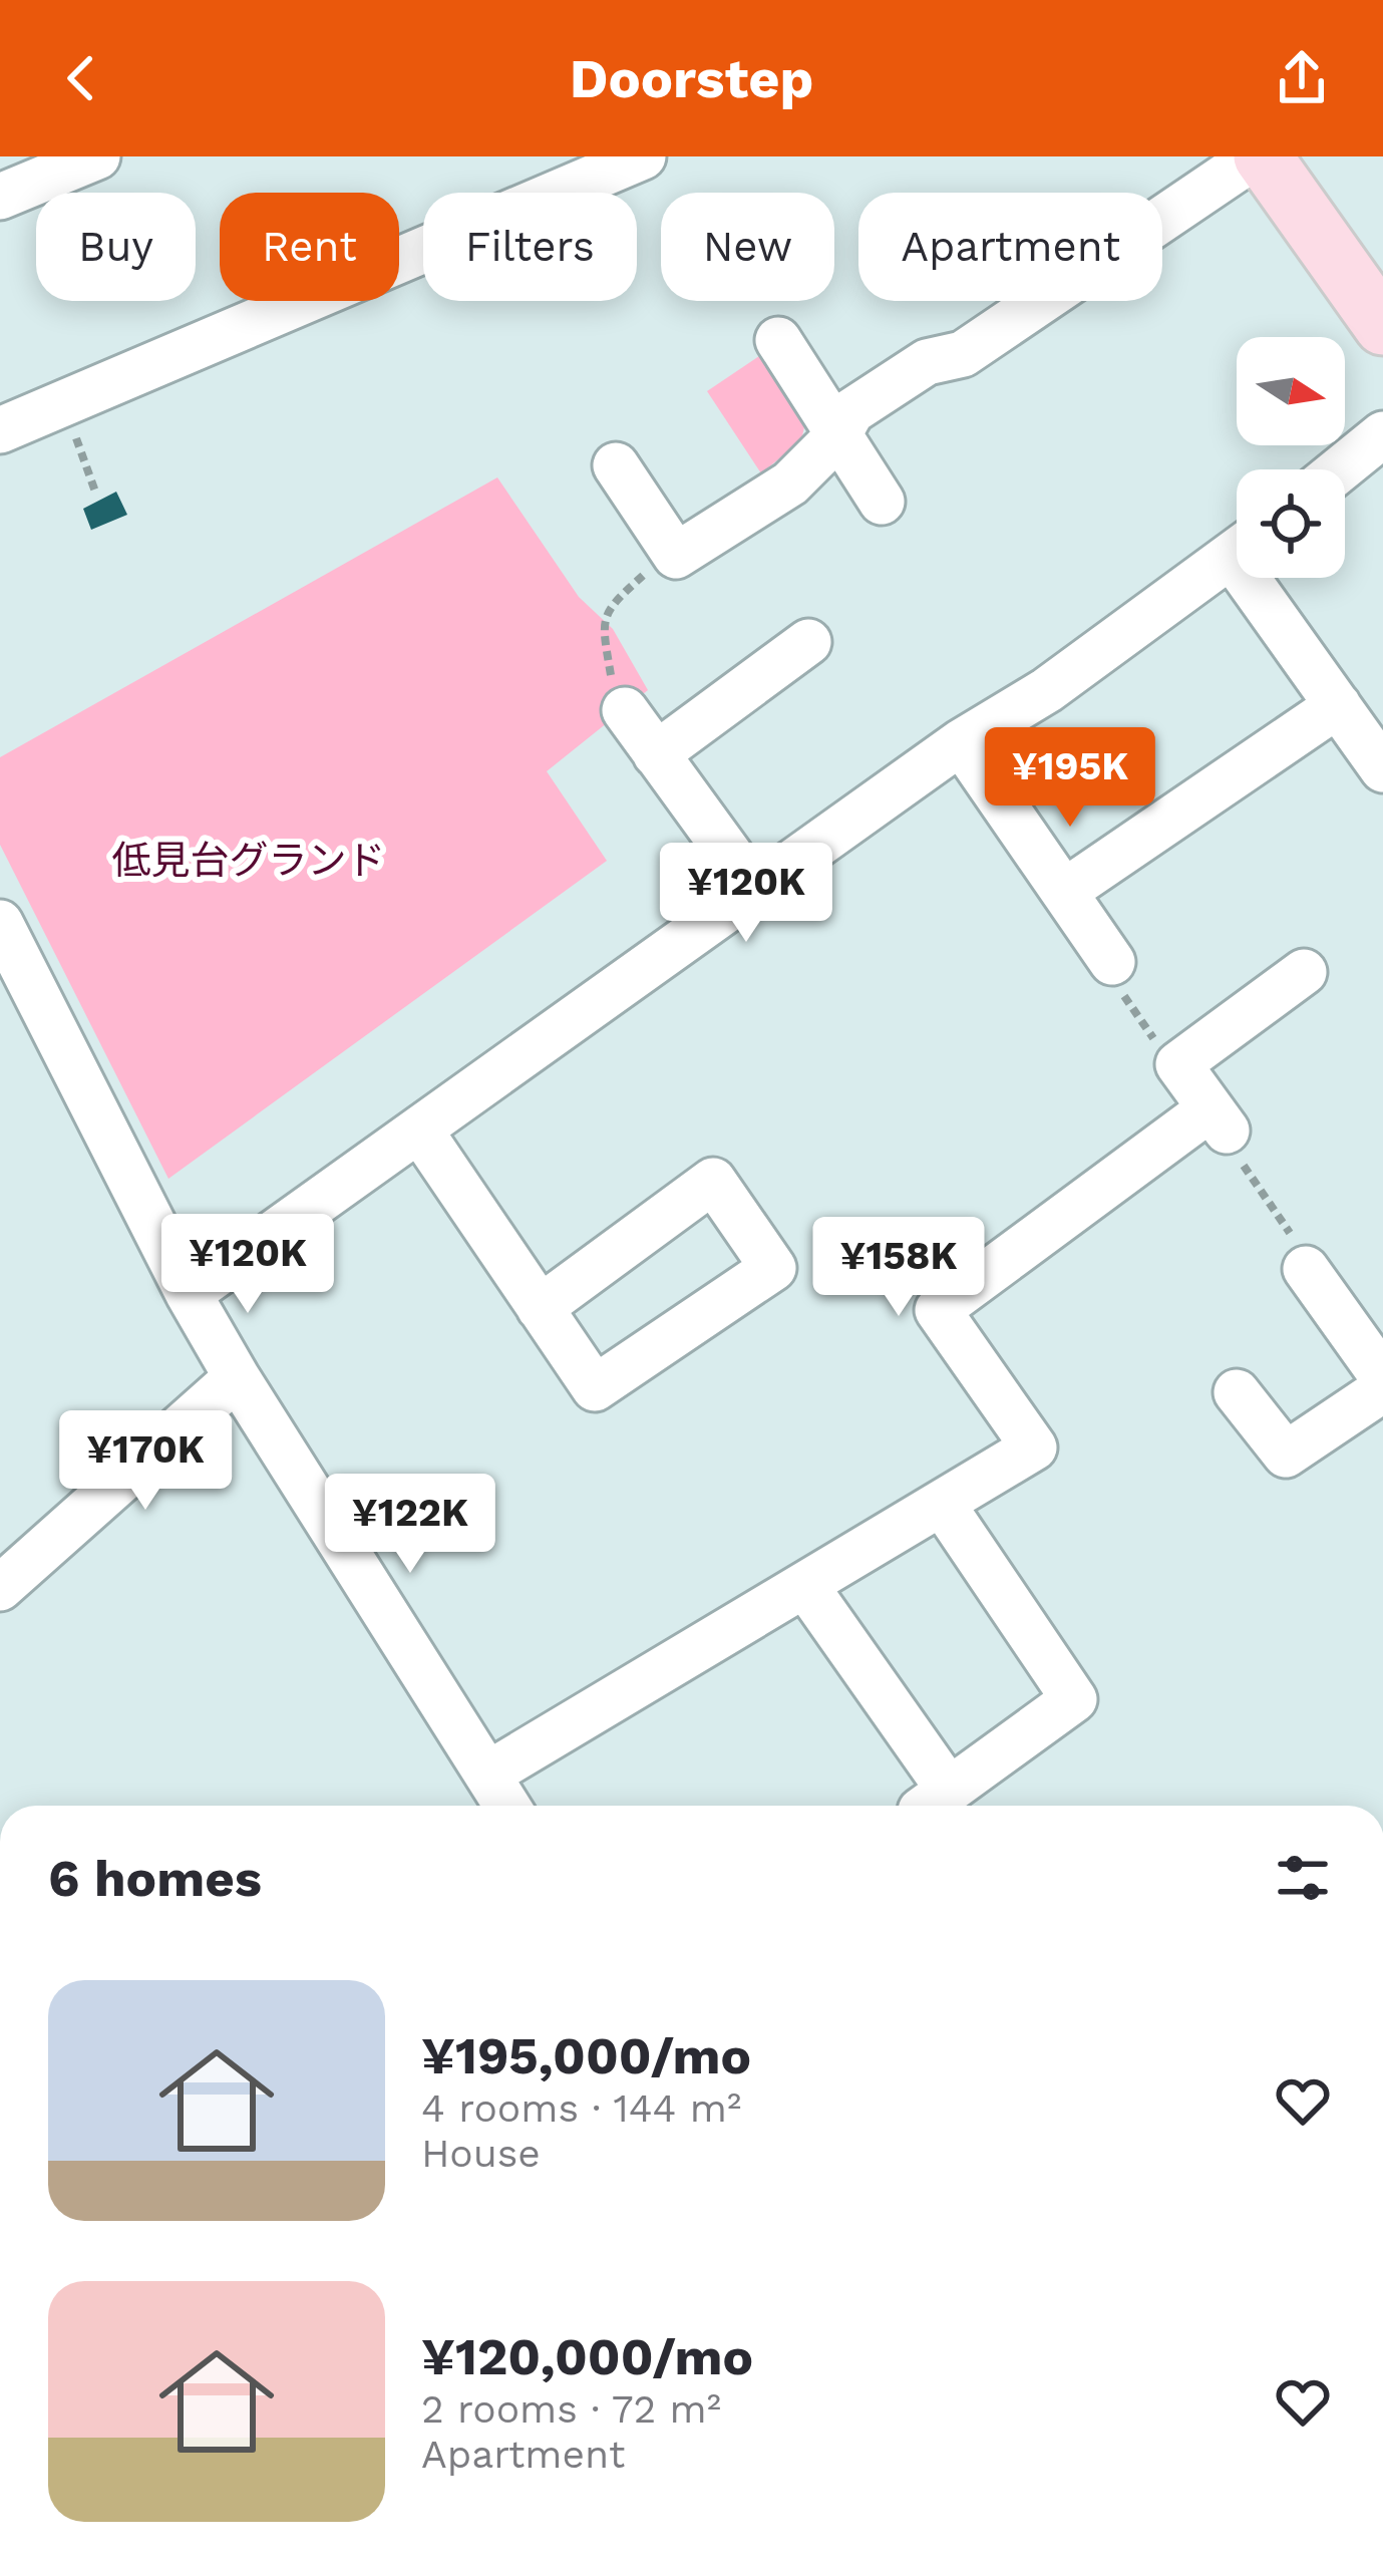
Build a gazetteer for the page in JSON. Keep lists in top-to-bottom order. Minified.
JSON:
{"parks":["低見台グランド"],"north":"right","page":{"header":"Doorstep","chip":["Buy","Rent","Filters","New","Apartment"],"price":["¥195K","¥120K","¥120K","¥158K","¥170K","¥122K"],"heading":"6 homes","list":[{"name":"¥195,000/mo","note":"4 rooms · 144 m² · House"},{"name":"¥120,000/mo","note":"2 rooms · 72 m² · Apartment"}]}}
